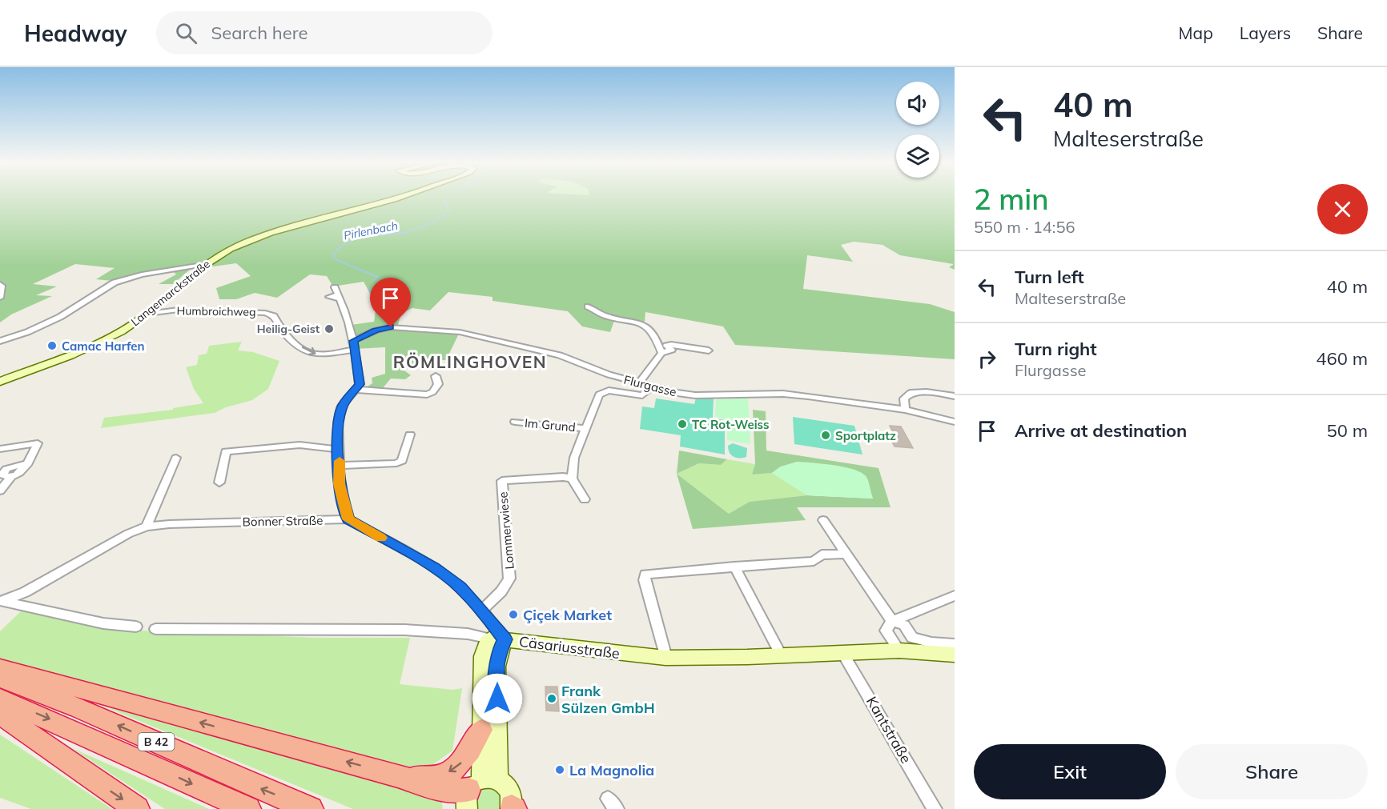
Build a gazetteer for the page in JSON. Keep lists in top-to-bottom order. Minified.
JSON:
{"streets":{"highway":["B 42"],"main road":["Langemarckstraße","Cäsariusstraße"],"street":["Humbroichweg","Flurgasse","Im Grund","Bonner Straße","Lommerwiese","Kantstraße"]},"crossings":[["Langemarckstraße","Humbroichweg"],["Cäsariusstraße","Kantstraße"]],"one_way":["Humbroichweg"],"districts":["RÖMLINGHOVEN"],"water":["Pirlenbach"],"places":["Heilig-Geist","Camac Harfen","TC Rot-Weiss","Sportplatz","Çiçek Market","Frank Sülzen GmbH","La Magnolia"],"page":{"header":"Headway","search":"Search here","nav":["Map","Layers","Share"],"turn":["40 m","Malteserstraße"],"heading":["2 min","550 m · 14:56"],"list":[{"name":"Turn left","note":"Malteserstraße","value":"40 m"},{"name":"Turn right","note":"Flurgasse","value":"460 m"},{"name":"Arrive at destination","value":"50 m"}],"buttons":["Exit","Share"]}}
